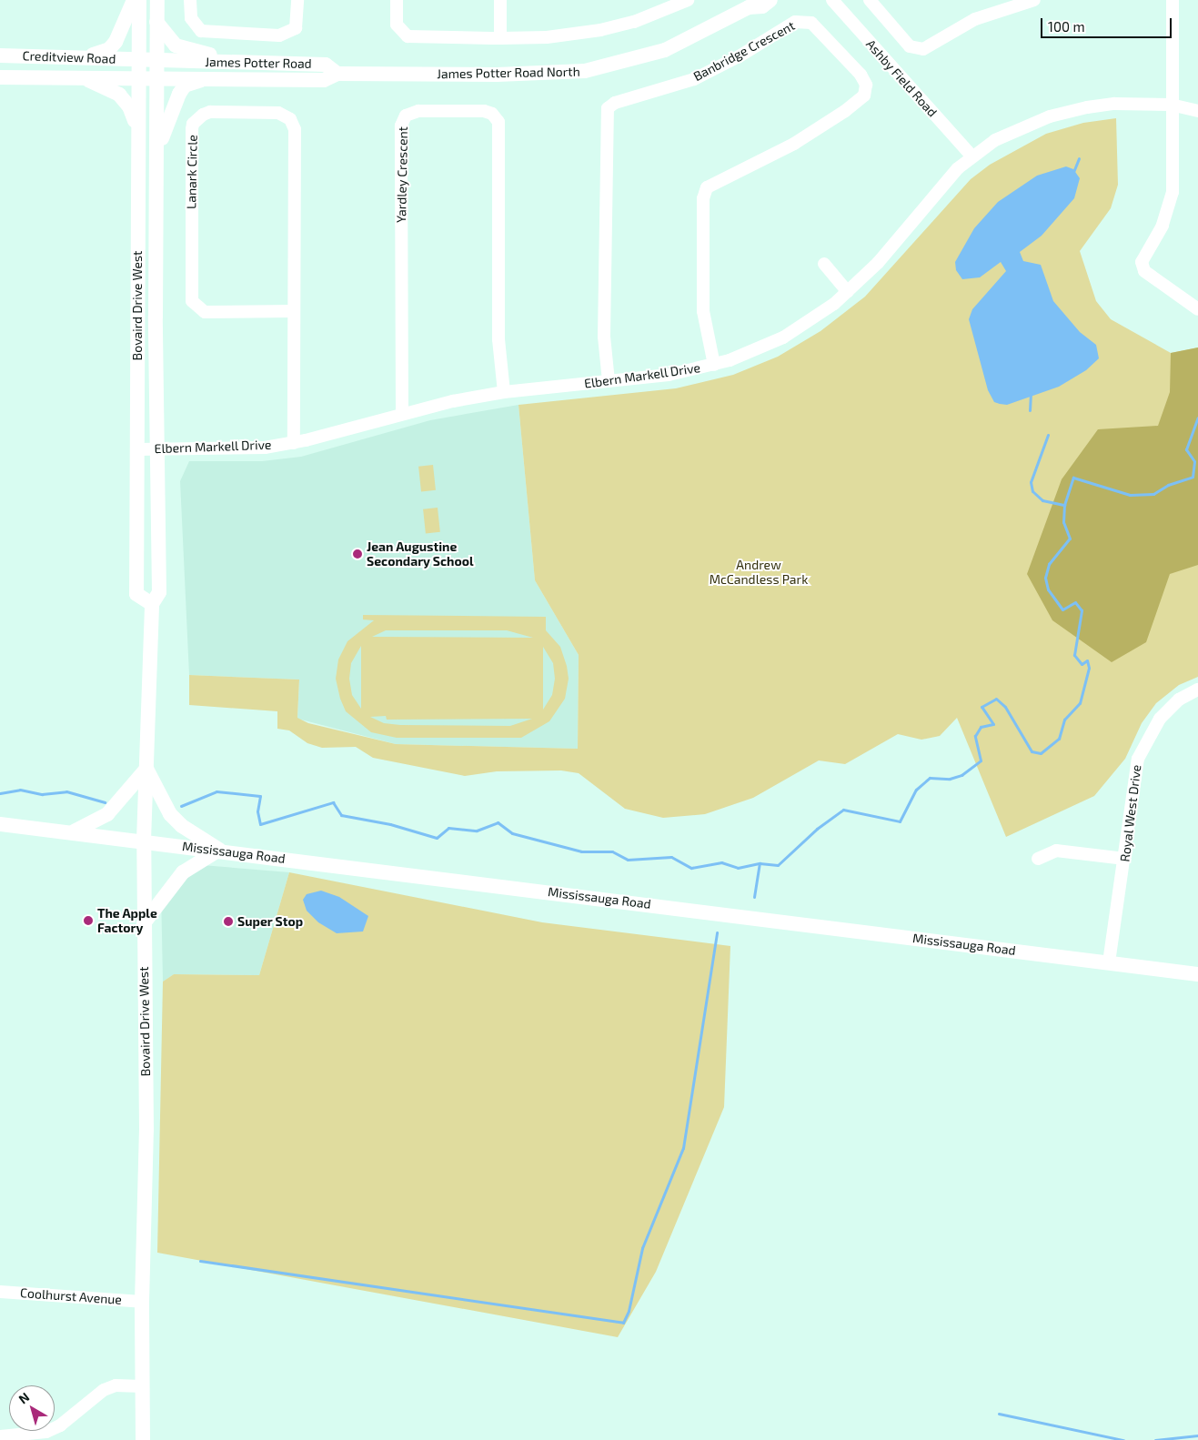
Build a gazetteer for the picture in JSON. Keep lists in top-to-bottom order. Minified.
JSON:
{"streets":{"main road":["Creditview Road","James Potter Road","James Potter Road North","Bovaird Drive West","Mississauga Road"],"street":["Banbridge Crescent","Ashby Field Road","Lanark Circle","Yardley Crescent","Elbern Markell Drive","Royal West Drive","Coolhurst Avenue"]},"crossings":[["Banbridge Crescent","Elbern Markell Drive"],["Creditview Road","James Potter Road"],["Creditview Road","Bovaird Drive West"],["James Potter Road","James Potter Road North"],["James Potter Road","Bovaird Drive West"],["Ashby Field Road","Elbern Markell Drive"],["Lanark Circle","Elbern Markell Drive"],["Yardley Crescent","Elbern Markell Drive"],["Bovaird Drive West","Elbern Markell Drive"],["Bovaird Drive West","Mississauga Road"],["Bovaird Drive West","Coolhurst Avenue"],["Royal West Drive","Mississauga Road"]],"parks":["Andrew McCandless Park"],"places":["Jean Augustine Secondary School","The Apple Factory","Super Stop"],"scale_bar":"100 m","north":"top left"}
